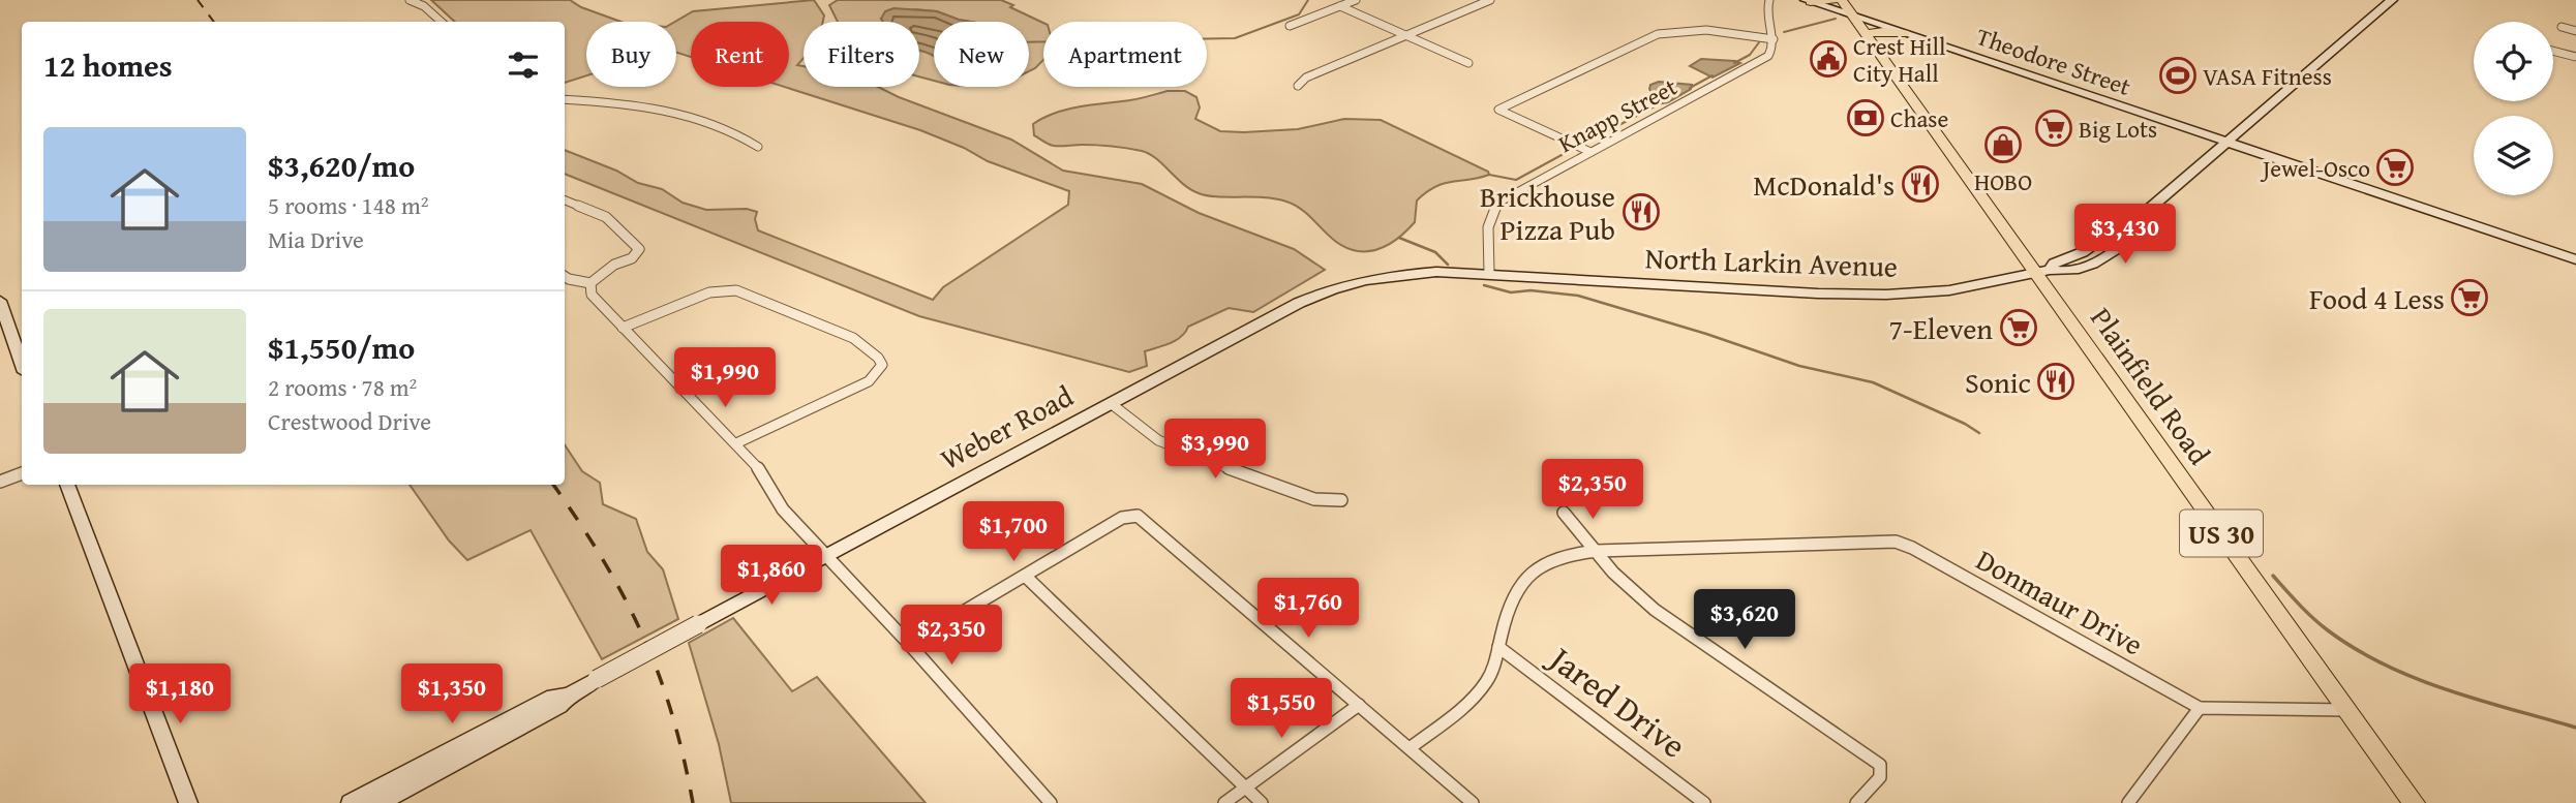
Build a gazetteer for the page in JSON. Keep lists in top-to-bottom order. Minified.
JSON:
{"streets":{"main road":["Theodore Street","North Larkin Avenue","Plainfield Road","Weber Road","US 30"],"street":["Knapp Street","Donmaur Drive","Jared Drive"]},"crossings":[["Theodore Street","North Larkin Avenue"],["Theodore Street","Plainfield Road"],["Knapp Street","North Larkin Avenue"],["Knapp Street","Weber Road"],["North Larkin Avenue","Plainfield Road"],["North Larkin Avenue","Weber Road"]],"places":{"public building":["Crest Hill City Hall"],"sports":["VASA Fitness"],"bank":["Chase"],"supermarket":["Big Lots","Jewel-Osco","Food 4 Less","7-Eleven"],"shop":["HOBO"],"restaurant":["McDonald's","Brickhouse Pizza Pub","Sonic"]},"page":{"chip":["Buy","Rent","Filters","New","Apartment"],"heading":"12 homes","list":[{"name":"$3,620/mo","note":"5 rooms · 148 m² · Mia Drive"},{"name":"$1,550/mo","note":"2 rooms · 78 m² · Crestwood Drive"}],"price":["$3,430","$1,990","$3,990","$2,350","$1,700","$1,860","$1,760","$3,620","$2,350","$1,180","$1,350","$1,550"]}}
